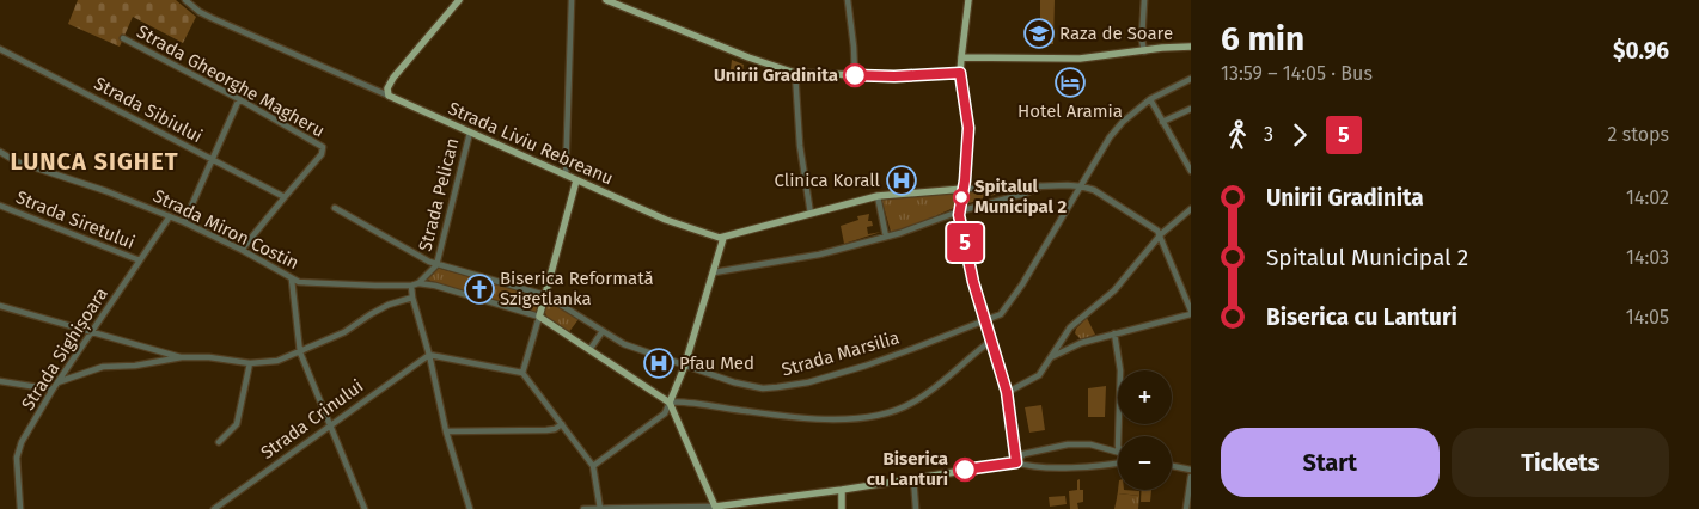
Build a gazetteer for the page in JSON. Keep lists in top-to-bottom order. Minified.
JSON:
{"streets":{"main road":["Strada Liviu Rebreanu"],"street":["Strada Gheorghe Magheru","Strada Sibiului","Strada Pelican","Strada Siretului","Strada Miron Costin","Strada Sighișoara","Strada Marsilia","Strada Crinului"]},"crossings":[["Strada Gheorghe Magheru","Strada Sibiului"],["Strada Liviu Rebreanu","Strada Pelican"],["Strada Pelican","Strada Marsilia"],["Strada Siretului","Strada Sighișoara"],["Strada Miron Costin","Strada Sighișoara"]],"districts":["LUNCA SIGHET"],"places":{"school or university":["Raza de Soare"],"other":["Unirii Gradinita","Spitalul Municipal 2","Biserica cu Lanturi"],"hotel":["Hotel Aramia"],"hospital":["Clinica Korall","Pfau Med"],"church":["Biserica Reformată Szigetlanka"]},"lines":["bus line 5"],"page":{"on_map":"5","heading":["6 min","13:59 – 14:05 · Bus","$0.96"],"legs":["3","5","2 stops"],"list":[{"name":"Unirii Gradinita","value":"14:02"},{"name":"Spitalul Municipal 2","value":"14:03"},{"name":"Biserica cu Lanturi","value":"14:05"}],"map_buttons":["+","−"],"buttons":["Start","Tickets"]}}
